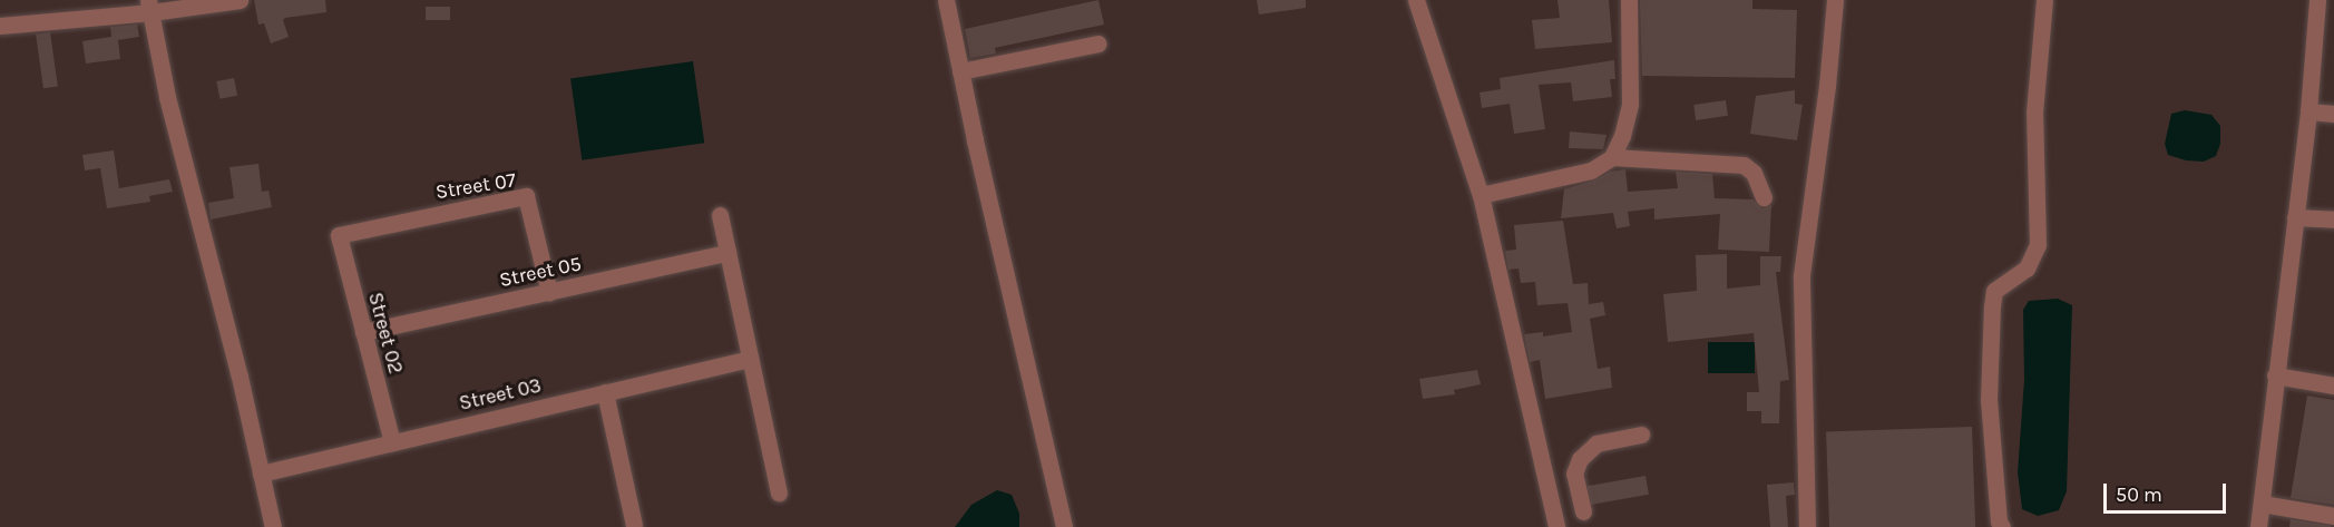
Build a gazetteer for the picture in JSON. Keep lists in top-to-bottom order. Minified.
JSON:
{"streets":{"street":["Street 07","Street 05","Street 02","Street 03"]},"crossings":[["Street 07","Street 05"],["Street 07","Street 02"],["Street 05","Street 02"],["Street 02","Street 03"]],"scale_bar":"50 m"}
